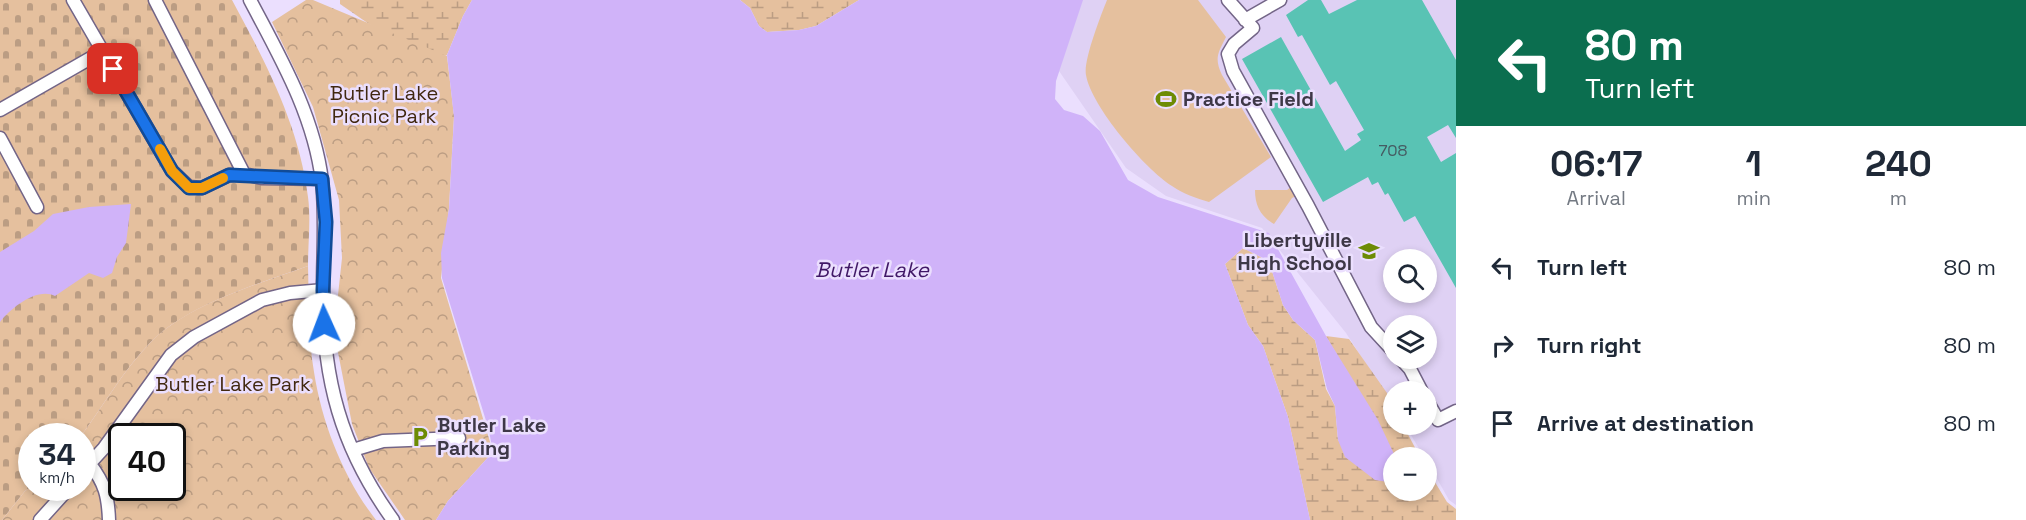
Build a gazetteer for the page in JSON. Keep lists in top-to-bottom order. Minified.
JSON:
{"water":["Butler Lake"],"parks":["Butler Lake Picnic Park","Butler Lake Park"],"places":{"sports":["Practice Field"],"school or university":["Libertyville High School"],"parking":["Butler Lake Parking"]},"house_numbers":["708"],"page":{"turn":["80 m","Turn left"],"eta":["06:17","Arrival","1","min","240","m"],"list":[{"name":"Turn left","value":"80 m"},{"name":"Turn right","value":"80 m"},{"name":"Arrive at destination","value":"80 m"}],"map_buttons":["+","−"],"speed":"34 km/h","limit":"40"}}
